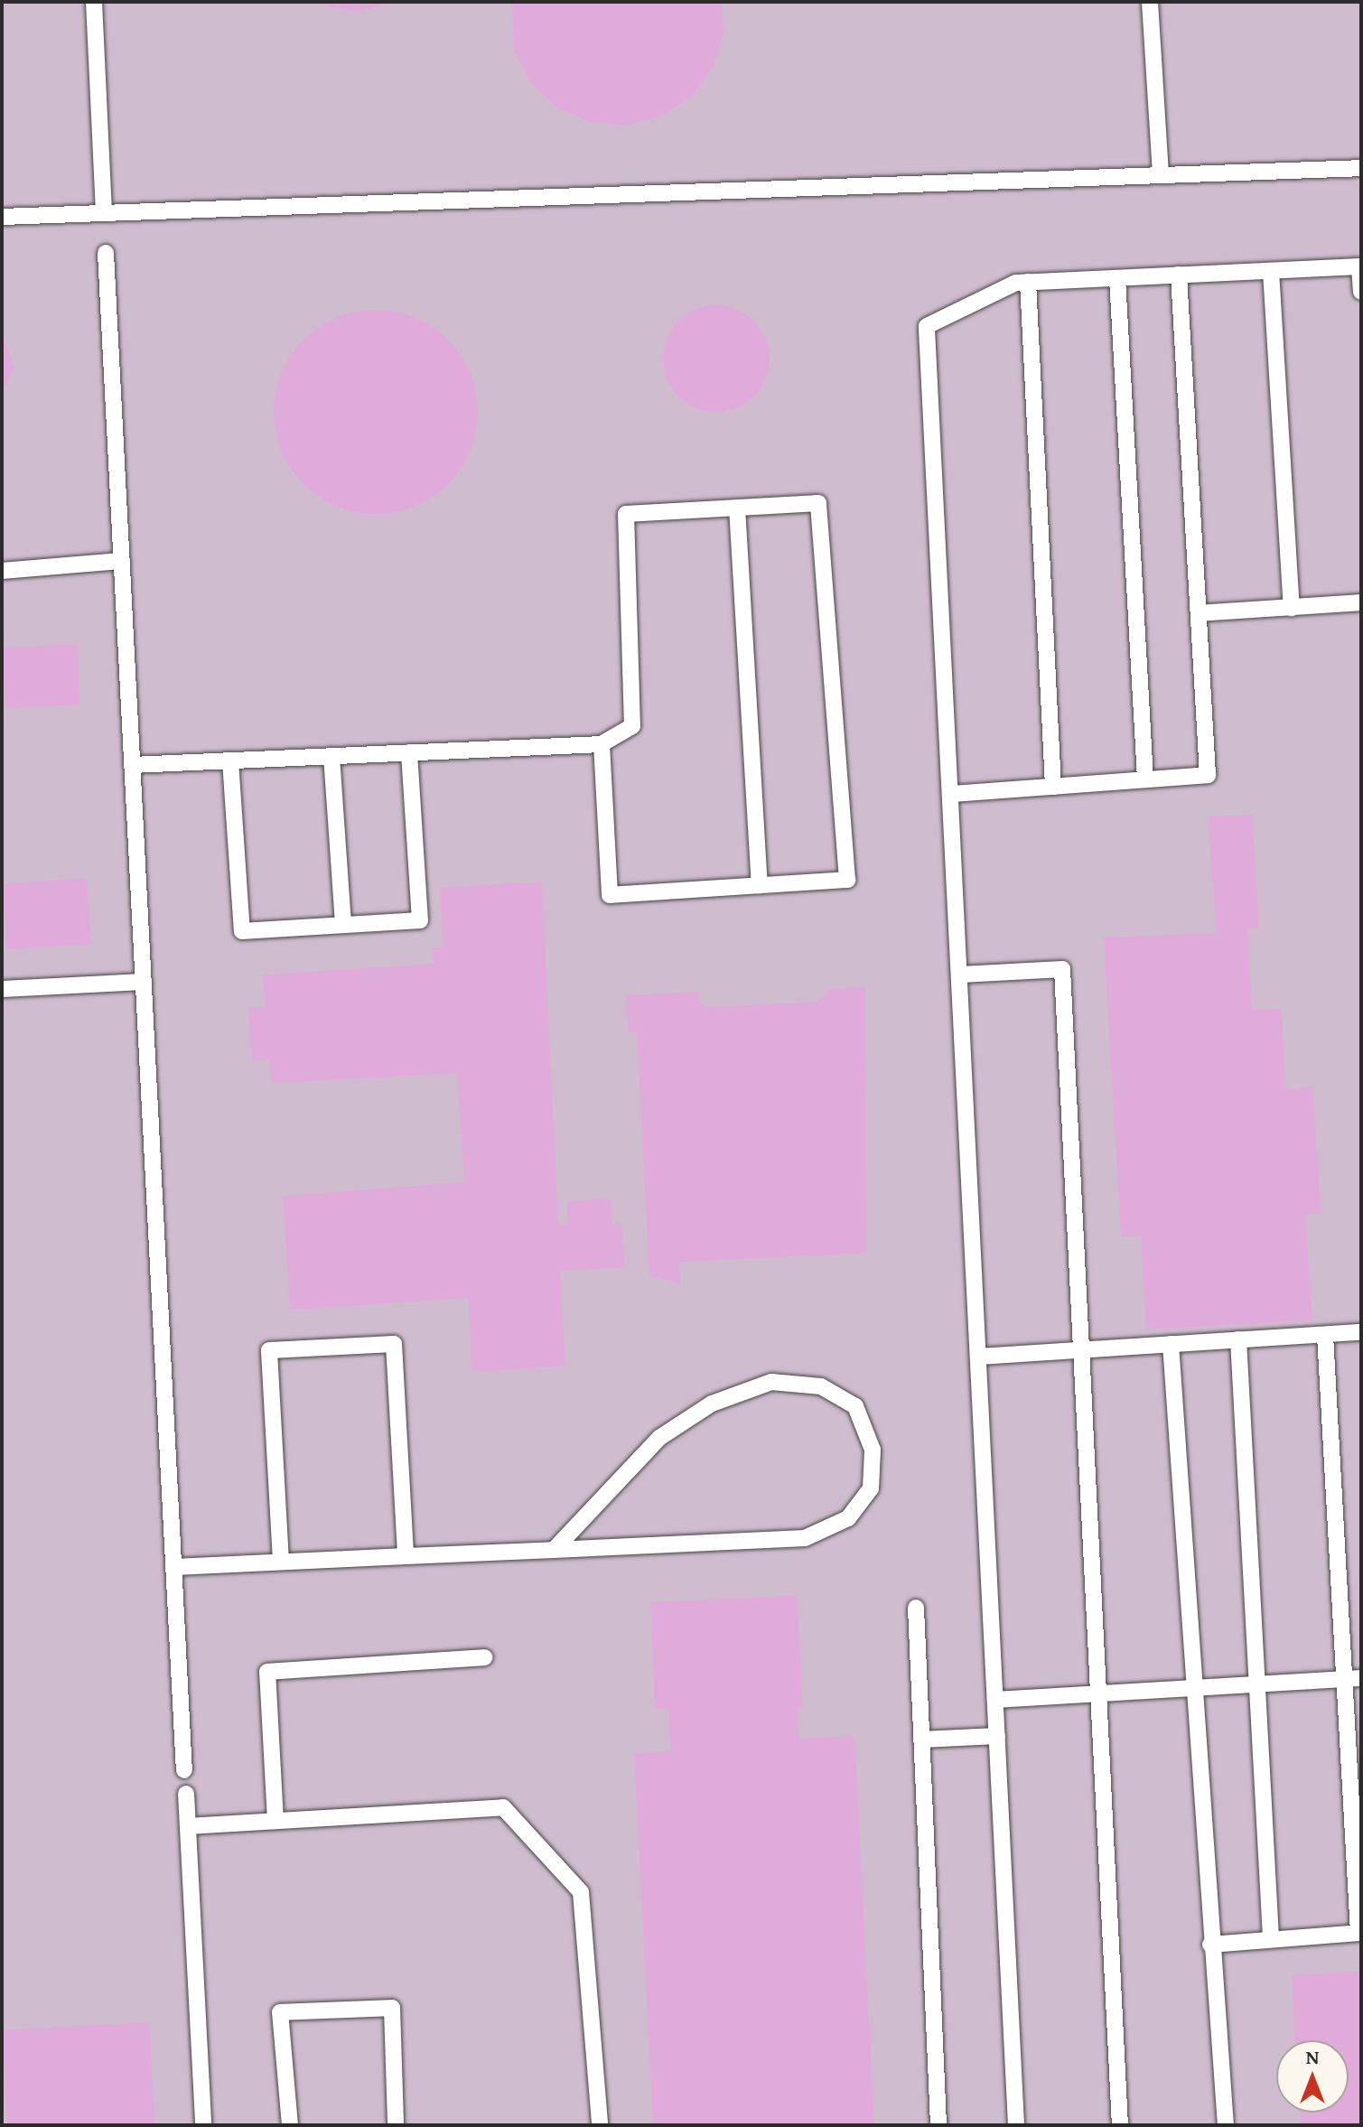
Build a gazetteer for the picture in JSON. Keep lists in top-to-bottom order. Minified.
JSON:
{"north":"top"}
